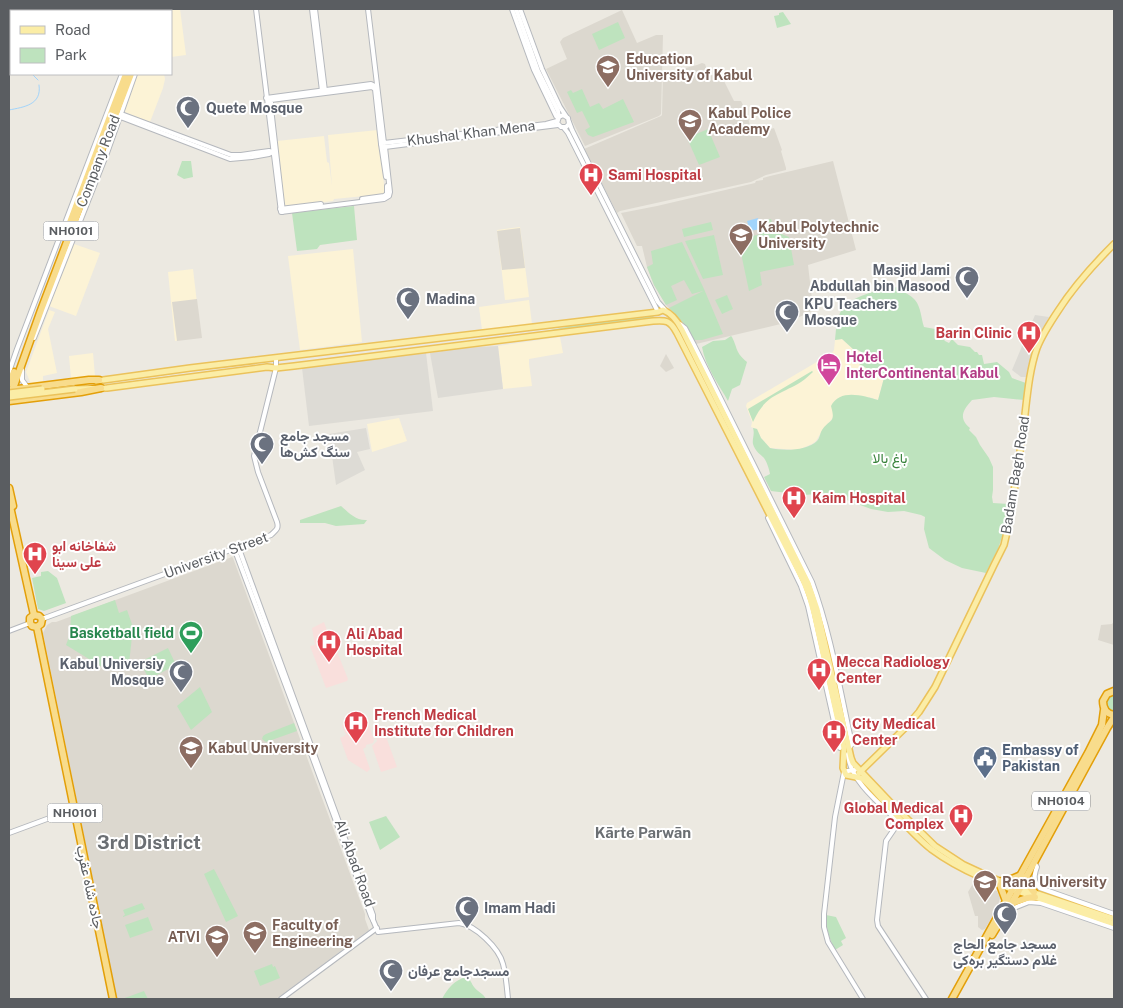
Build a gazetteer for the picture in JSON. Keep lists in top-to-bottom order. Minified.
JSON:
{"streets":{"highway":["Company Road","NH0101","NH0104","جاده شاه عقرب"],"main road":["Badam Bagh Road"],"street":["Khushal Khan Mena","University Street","Ali Abad Road"]},"crossings":[["University Street","Ali Abad Road"],["University Street","جاده شاه عقرب"]],"districts":["Kārte Parwān","3rd District"],"parks":["باغ بالا"],"places":{"school or university":["Education University of Kabul","Kabul Police Academy","Kabul Polytechnic University","Kabul University","Rana University","Faculty of Engineering","ATVI"],"mosque":["Quete Mosque","Masjid Jami Abdullah bin Masood","Madina","KPU Teachers Mosque","مسجد جامع سنگ کش‌ها","Kabul Universiy Mosque","Imam Hadi","مسجد جامع الحاج غلام دستگیر بره‌کی","مسجدجامع عرفان"],"hospital":["Sami Hospital","Barin Clinic","Kaim Hospital","شفاخانه ابو علی سینا","Ali Abad Hospital","Mecca Radiology Center","French Medical Institute for Children","City Medical Center","Global Medical Complex"],"hotel":["Hotel InterContinental Kabul"],"sports":["Basketball field"],"public building":["Embassy of Pakistan"]},"legend":["Road","Park"]}
